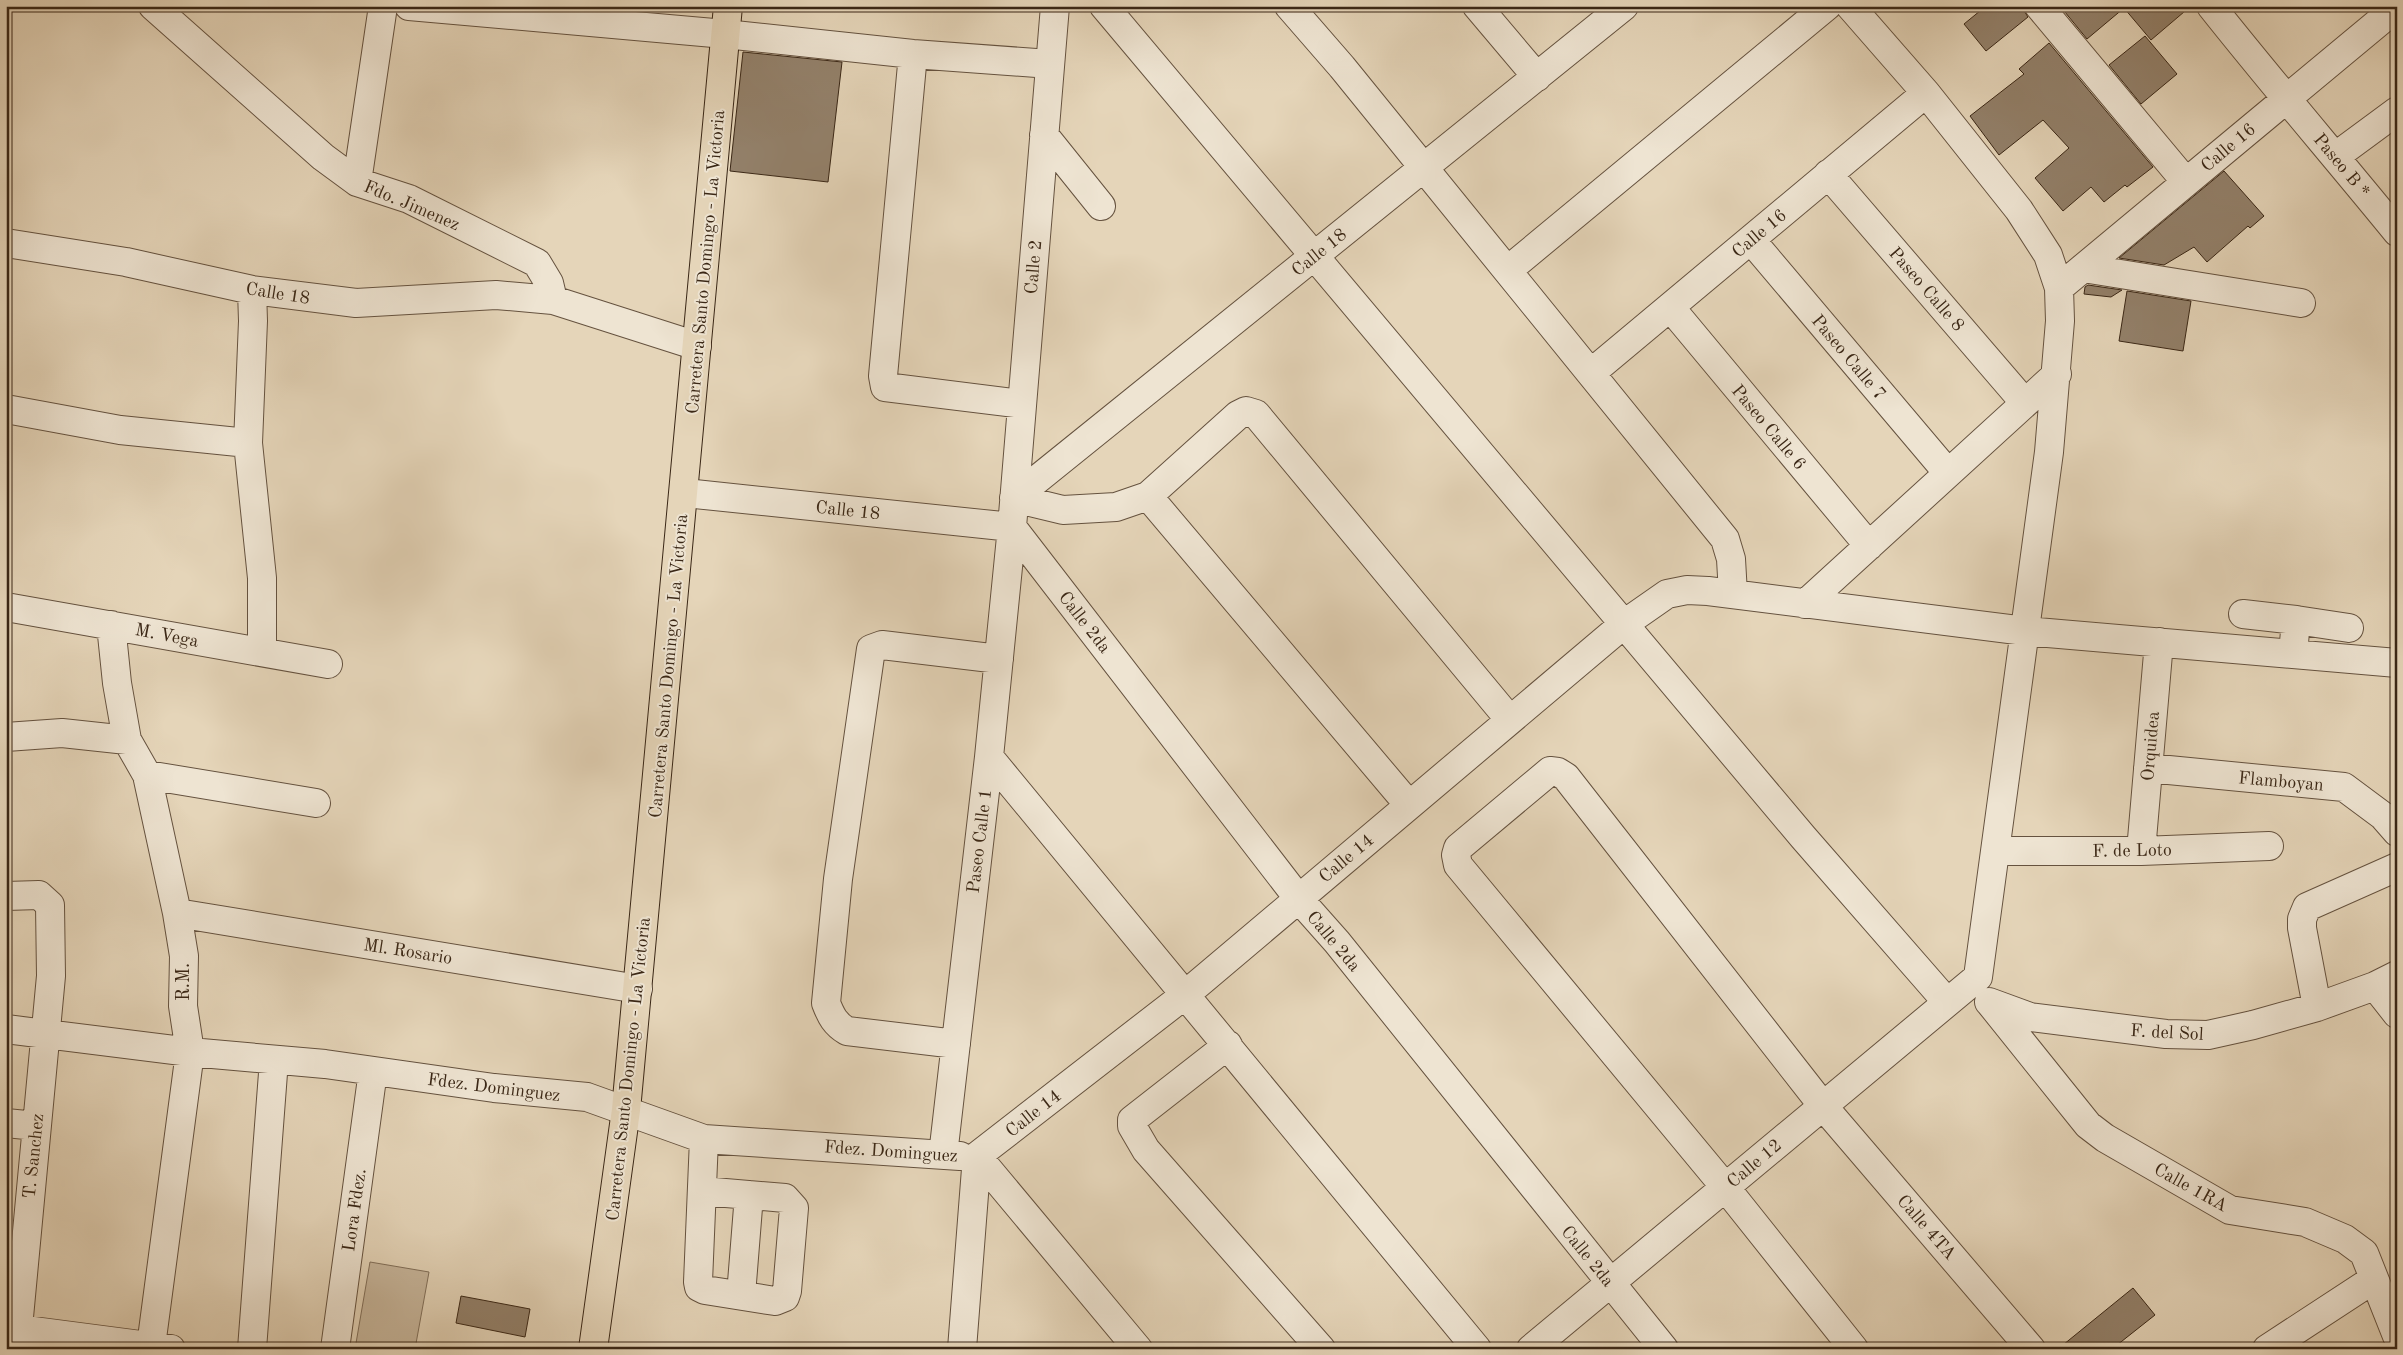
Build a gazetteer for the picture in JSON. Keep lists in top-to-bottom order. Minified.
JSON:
{"streets":{"main road":["Carretera Santo Domingo - La Victoria"],"street":["Calle 16","Paseo B *","Fdo. Jimenez","Calle 18","Calle 2","Paseo Calle 8","Paseo Calle 7","Paseo Calle 6","Calle 2da","M. Vega","Orquidea","Flamboyan","Paseo Calle 1","F. de Loto","Calle 14","Ml. Rosario","R.M.","F. del Sol","Fdez. Dominguez","T. Sanchez","Calle 12","Calle 1RA","Lora Fdez.","Calle 4TA"]},"crossings":[["Calle 16","Paseo B *"],["Calle 16","Paseo Calle 8"],["Calle 16","Paseo Calle 7"],["Calle 16","Paseo Calle 6"],["Fdo. Jimenez","Calle 18"],["Calle 18","Carretera Santo Domingo - La Victoria"],["Calle 18","Calle 2"],["Calle 18","Calle 2da"],["Calle 18","Paseo Calle 1"],["Calle 18","F. del Sol"],["Carretera Santo Domingo - La Victoria","Ml. Rosario"],["Carretera Santo Domingo - La Victoria","Fdez. Dominguez"],["Calle 2","Calle 2da"],["Calle 2","Paseo Calle 1"],["Calle 2da","Paseo Calle 1"],["Calle 2da","Calle 14"],["Calle 2da","Calle 12"],["M. Vega","R.M."],["Orquidea","Flamboyan"],["Orquidea","F. de Loto"],["Paseo Calle 1","Fdez. Dominguez"],["Calle 14","F. del Sol"],["Calle 14","Fdez. Dominguez"],["Ml. Rosario","R.M."],["R.M.","Fdez. Dominguez"],["R.M.","T. Sanchez"],["F. del Sol","Calle 12"],["F. del Sol","Calle 1RA"],["Fdez. Dominguez","T. Sanchez"],["Fdez. Dominguez","Lora Fdez."],["Calle 12","Calle 4TA"]]}
